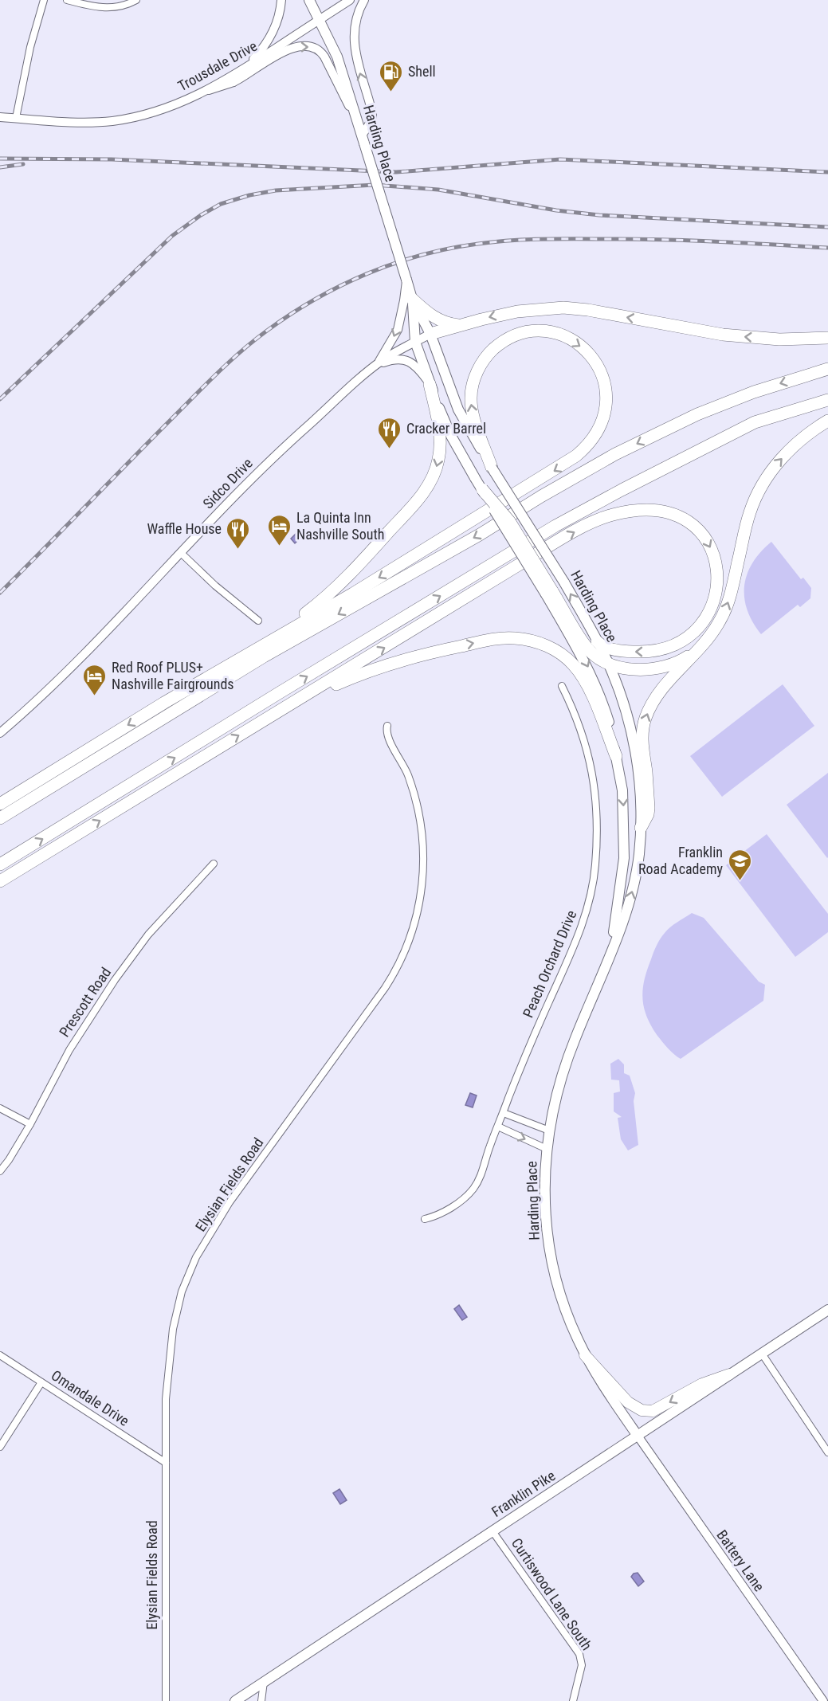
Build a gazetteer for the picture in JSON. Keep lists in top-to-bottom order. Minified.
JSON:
{"streets":{"main road":["Trousdale Drive","Harding Place","Sidco Drive","Franklin Pike","Battery Lane"],"street":["Peach Orchard Drive","Prescott Road","Elysian Fields Road","Omandale Drive","Curtiswood Lane South"]},"crossings":[["Trousdale Drive","Harding Place"],["Harding Place","Sidco Drive"],["Harding Place","Franklin Pike"],["Harding Place","Battery Lane"],["Elysian Fields Road","Omandale Drive"],["Franklin Pike","Battery Lane"],["Franklin Pike","Curtiswood Lane South"]],"places":{"fuel station":["Shell"],"restaurant":["Cracker Barrel","Waffle House"],"hotel":["La Quinta Inn Nashville South","Red Roof PLUS+ Nashville Fairgrounds"],"school or university":["Franklin Road Academy"]}}
